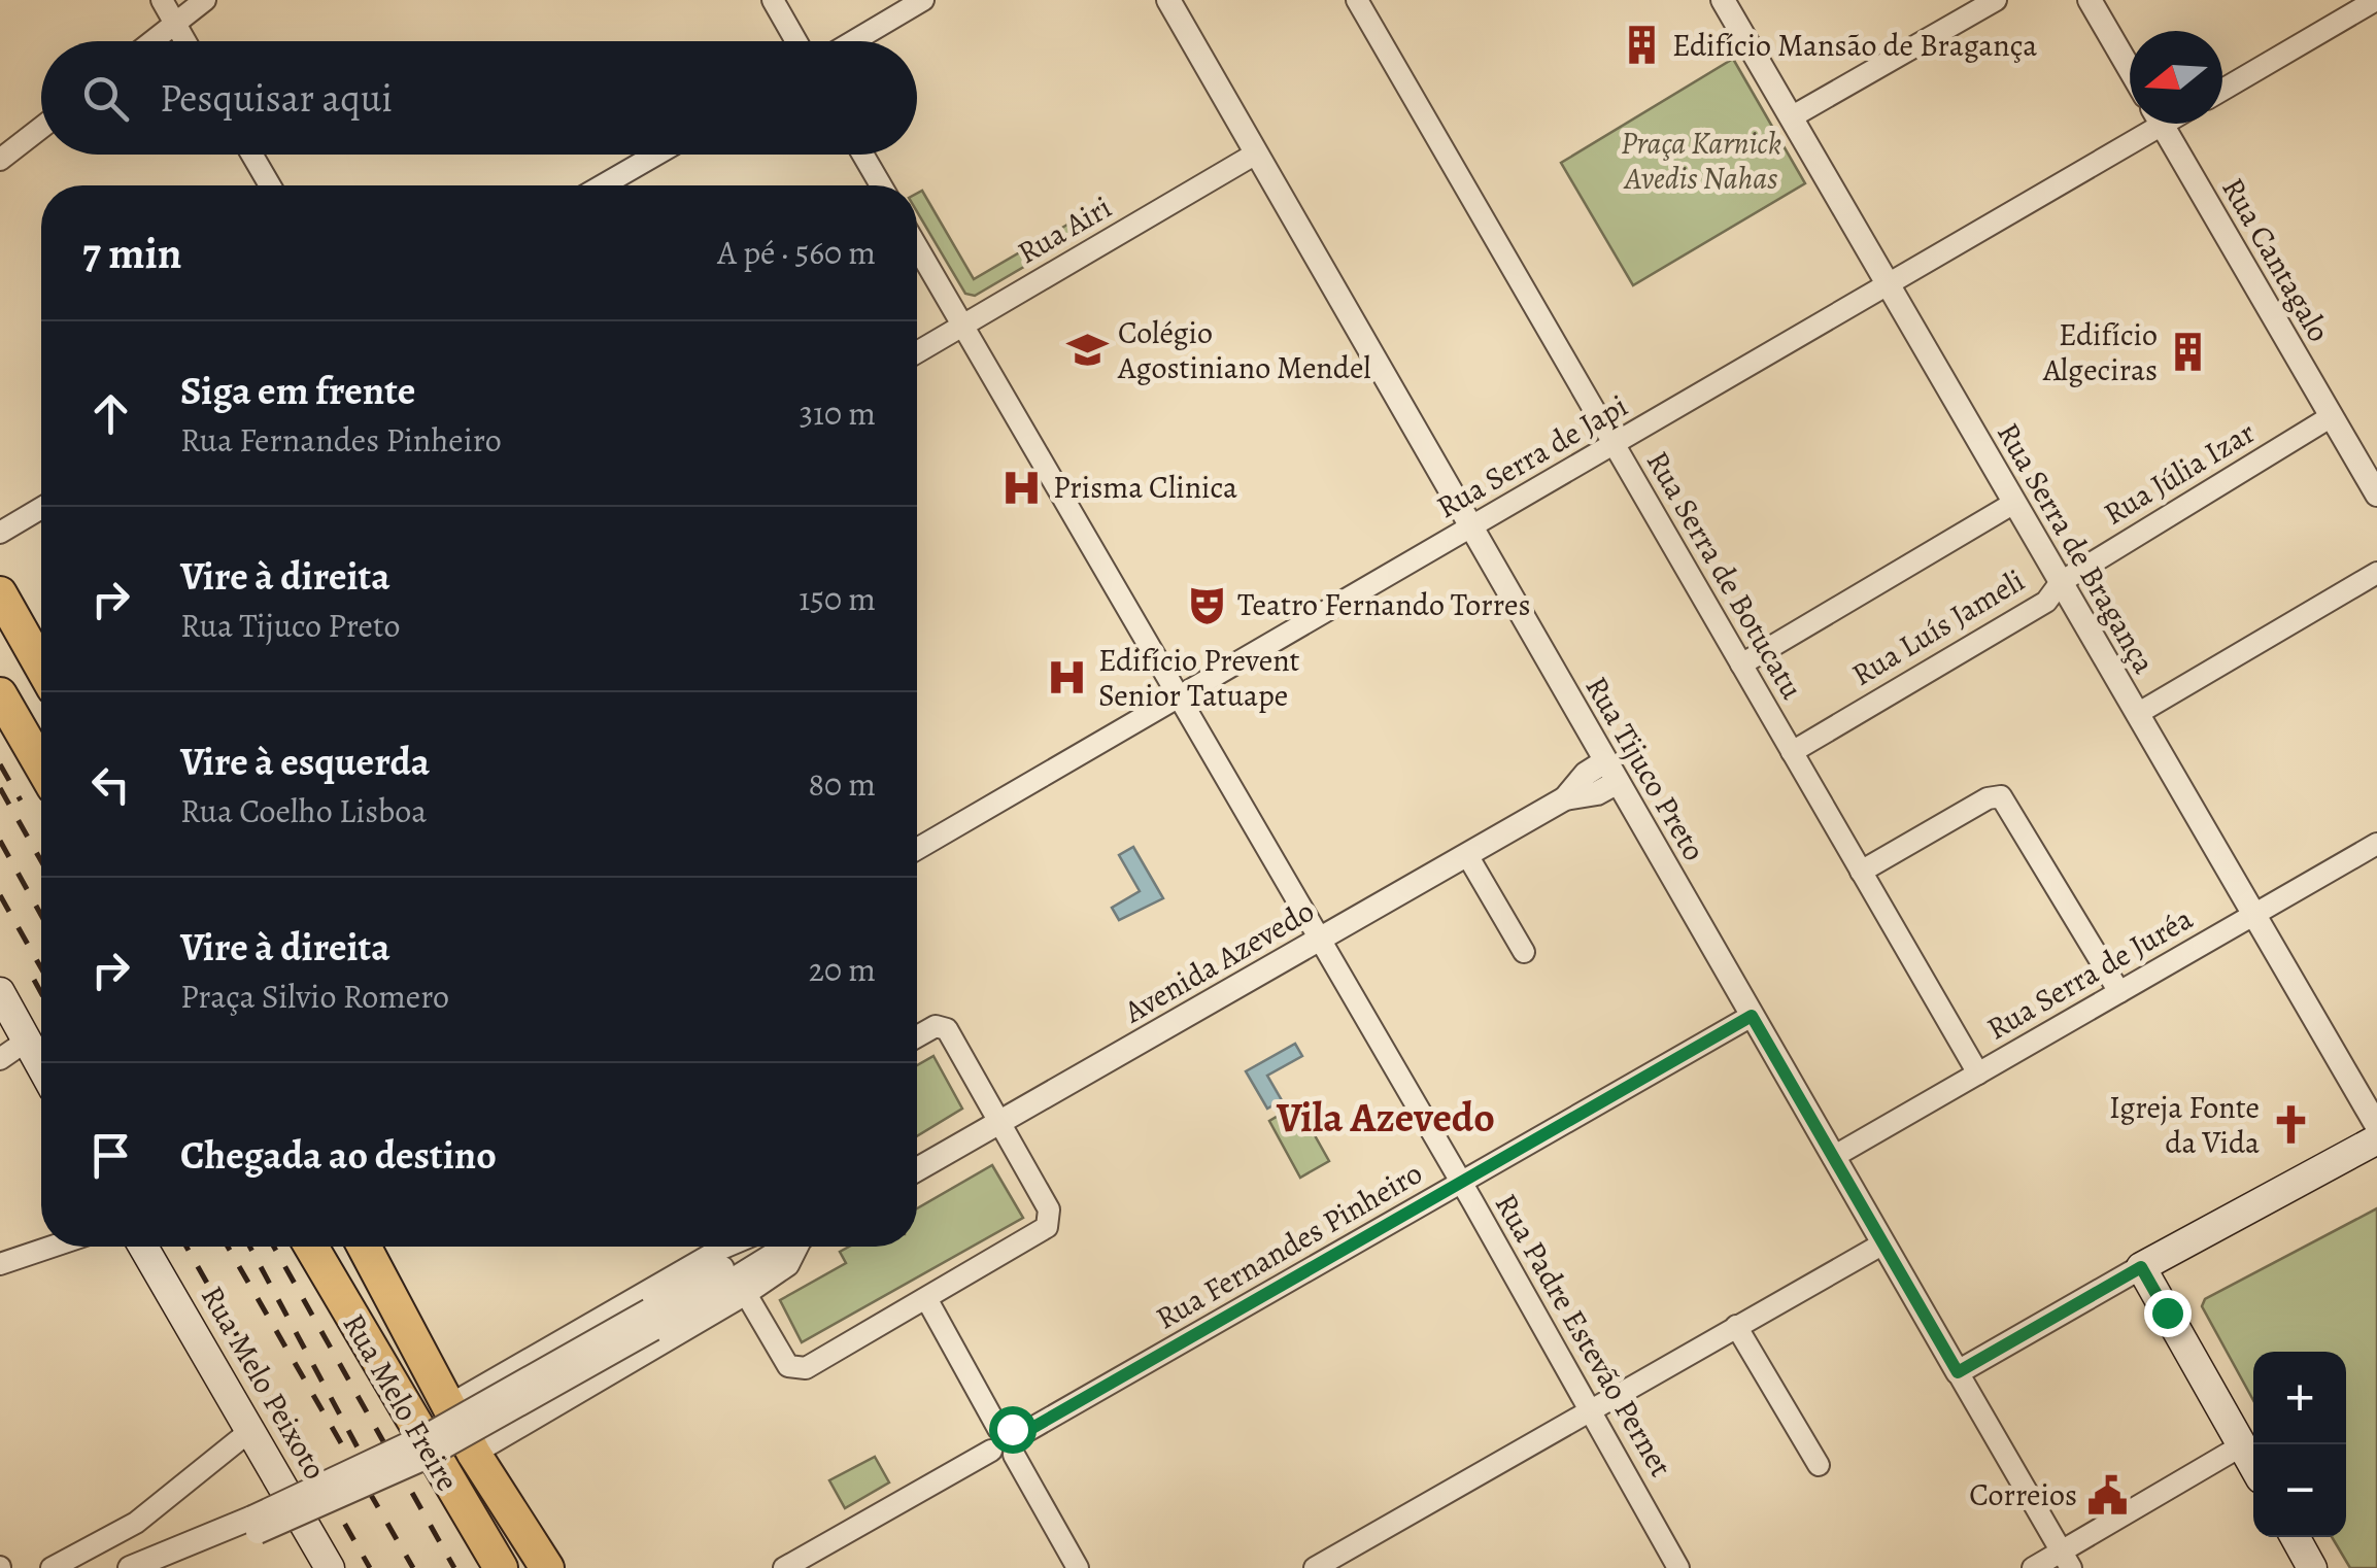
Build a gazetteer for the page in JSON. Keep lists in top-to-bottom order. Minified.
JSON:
{"streets":{"highway":["Rua Melo Freire"],"main road":["Rua Melo Peixoto"],"street":["Rua Airi","Rua Cantagalo","Rua Serra de Japi","Rua Júlia Izar","Rua Serra de Bragança","Rua Serra de Botucatu","Rua Luís Jameli","Rua Tijuco Preto","Avenida Azevedo","Rua Serra de Juréa","Rua Fernandes Pinheiro","Rua Padre Estevão Pernet"]},"crossings":[["Rua Airi","Rua Tijuco Preto"],["Rua Airi","Rua Padre Estevão Pernet"],["Rua Cantagalo","Rua Júlia Izar"],["Rua Serra de Japi","Rua Serra de Bragança"],["Rua Serra de Japi","Rua Serra de Botucatu"],["Rua Serra de Japi","Rua Tijuco Preto"],["Rua Serra de Japi","Rua Padre Estevão Pernet"],["Rua Júlia Izar","Rua Serra de Bragança"],["Rua Júlia Izar","Rua Luís Jameli"],["Rua Serra de Bragança","Rua Luís Jameli"],["Rua Serra de Bragança","Rua Serra de Juréa"],["Rua Serra de Botucatu","Rua Luís Jameli"],["Rua Serra de Botucatu","Rua Serra de Juréa"],["Rua Tijuco Preto","Avenida Azevedo"],["Rua Tijuco Preto","Rua Serra de Juréa"],["Rua Tijuco Preto","Rua Fernandes Pinheiro"],["Avenida Azevedo","Rua Padre Estevão Pernet"],["Rua Fernandes Pinheiro","Rua Padre Estevão Pernet"]],"districts":["Vila Azevedo"],"parks":["Praça Karnick Avedis Nahas"],"places":{"building":["Edifício Mansão de Bragança","Edifício Algeciras"],"school or university":["Colégio Agostiniano Mendel"],"hospital":["Prisma Clinica","Edifício Prevent Senior Tatuape"],"theatre":["Teatro Fernando Torres"],"church":["Igreja Fonte da Vida"],"public building":["Correios"]},"north":"left","page":{"search":"Pesquisar aqui","heading":["7 min","A pé · 560 m"],"list":[["Siga em frente","Rua Fernandes Pinheiro","310 m"],["Vire à direita","Rua Tijuco Preto","150 m"],["Vire à esquerda","Rua Coelho Lisboa","80 m"],["Vire à direita","Praça Silvio Romero","20 m"],"Chegada ao destino"],"map_buttons":["+","−"]}}
